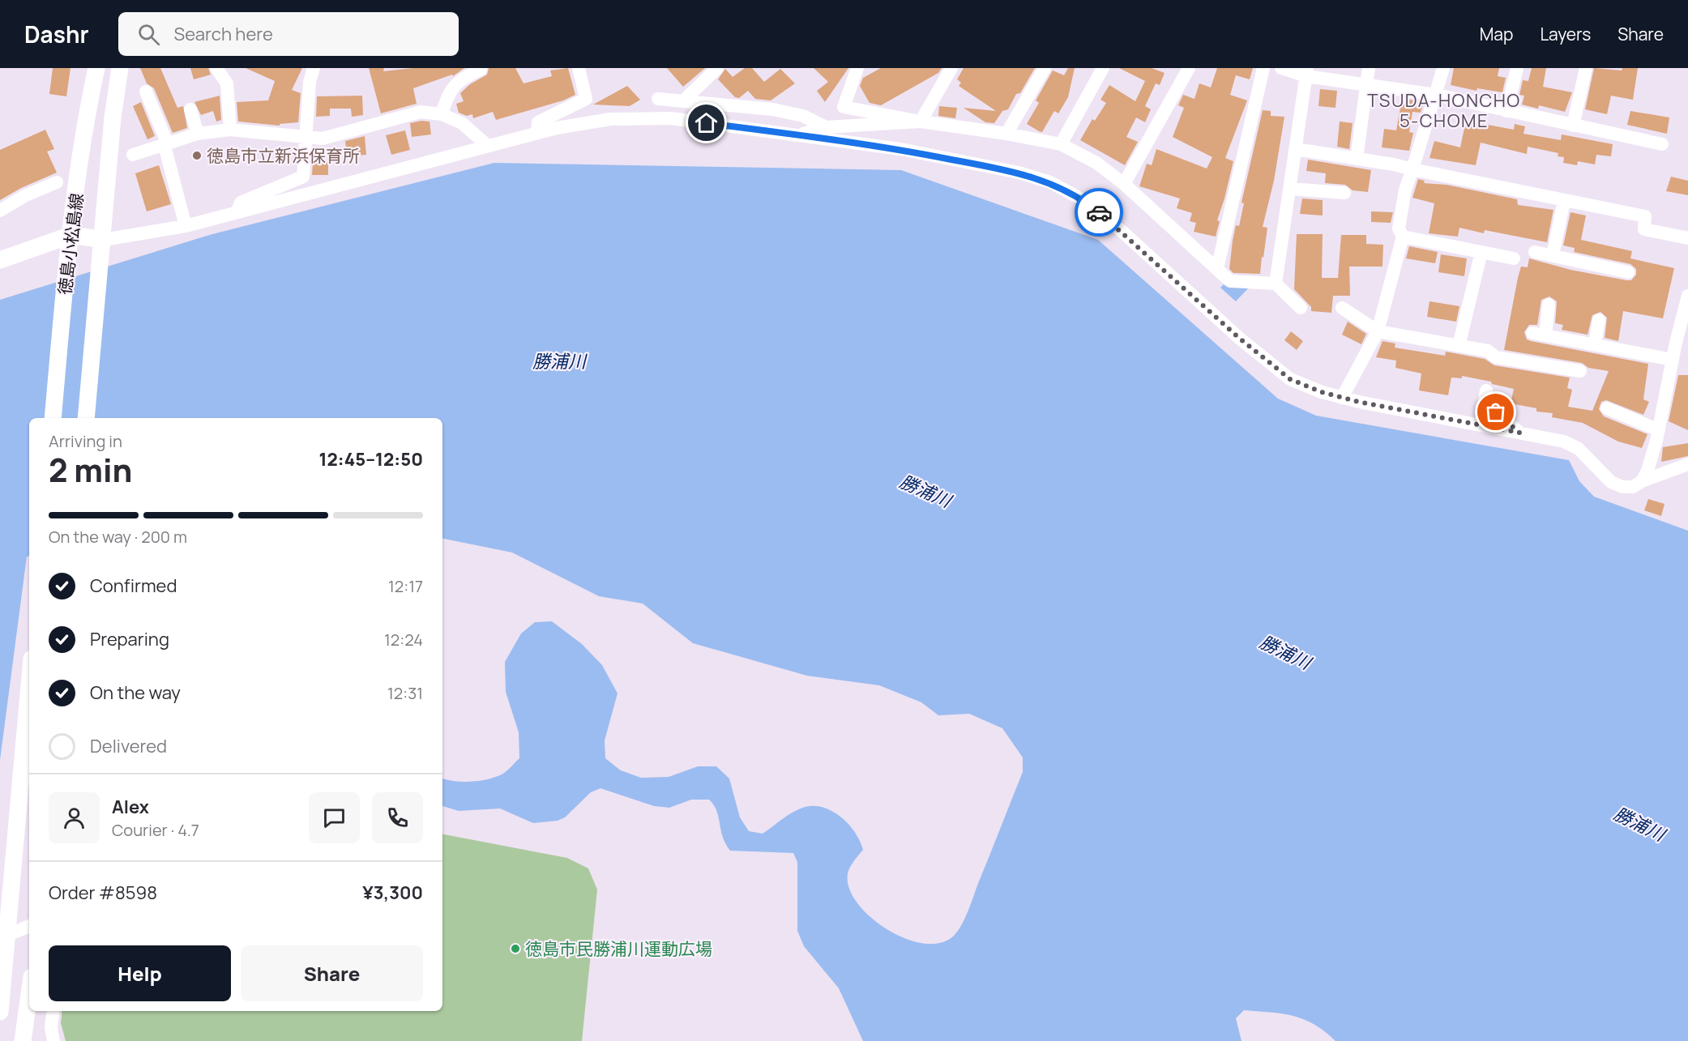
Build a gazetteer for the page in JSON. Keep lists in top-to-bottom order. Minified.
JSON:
{"streets":{"main road":["徳島小松島線"]},"districts":["TSUDA-HONCHO 5-CHOME"],"water":["勝浦川"],"places":["徳島市立新浜保育所","徳島市民勝浦川運動広場"],"page":{"header":"Dashr","search":"Search here","nav":["Map","Layers","Share"],"heading":["2 min","Arriving in","12:45–12:50"],"panel":["Alex","Courier · 4.7","Order #8598","¥3,300"],"bar":"On the way · 200 m","list":[["Confirmed","12:17"],["Preparing","12:24"],["On the way","12:31"],"Delivered"],"buttons":["Help","Share"]}}
